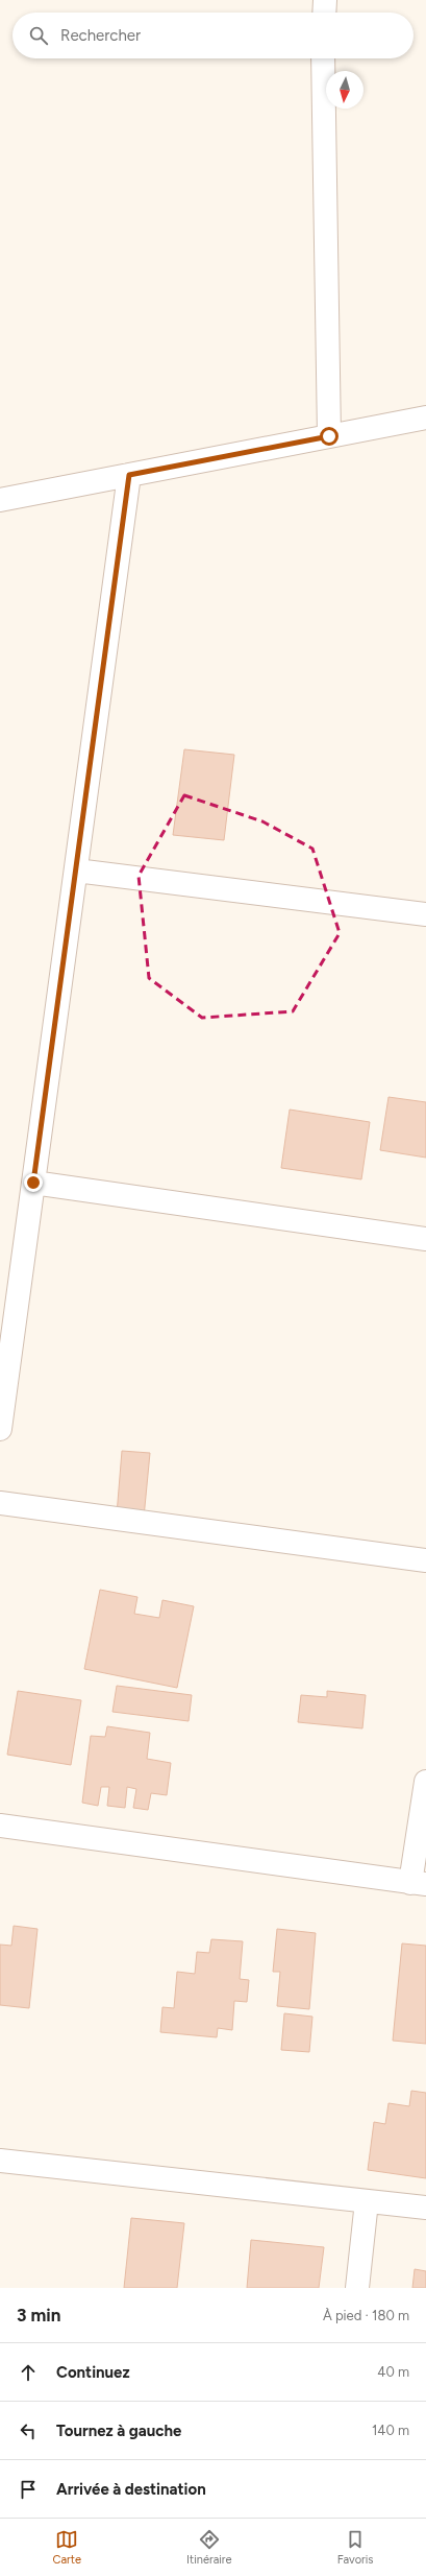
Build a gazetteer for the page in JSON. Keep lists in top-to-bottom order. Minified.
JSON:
{"north":"bottom","page":{"search":"Rechercher","heading":["3 min","À pied · 180 m"],"list":[["Continuez","40 m"],["Tournez à gauche","140 m"],"Arrivée à destination"],"nav":["Carte","Itinéraire","Favoris"]}}
